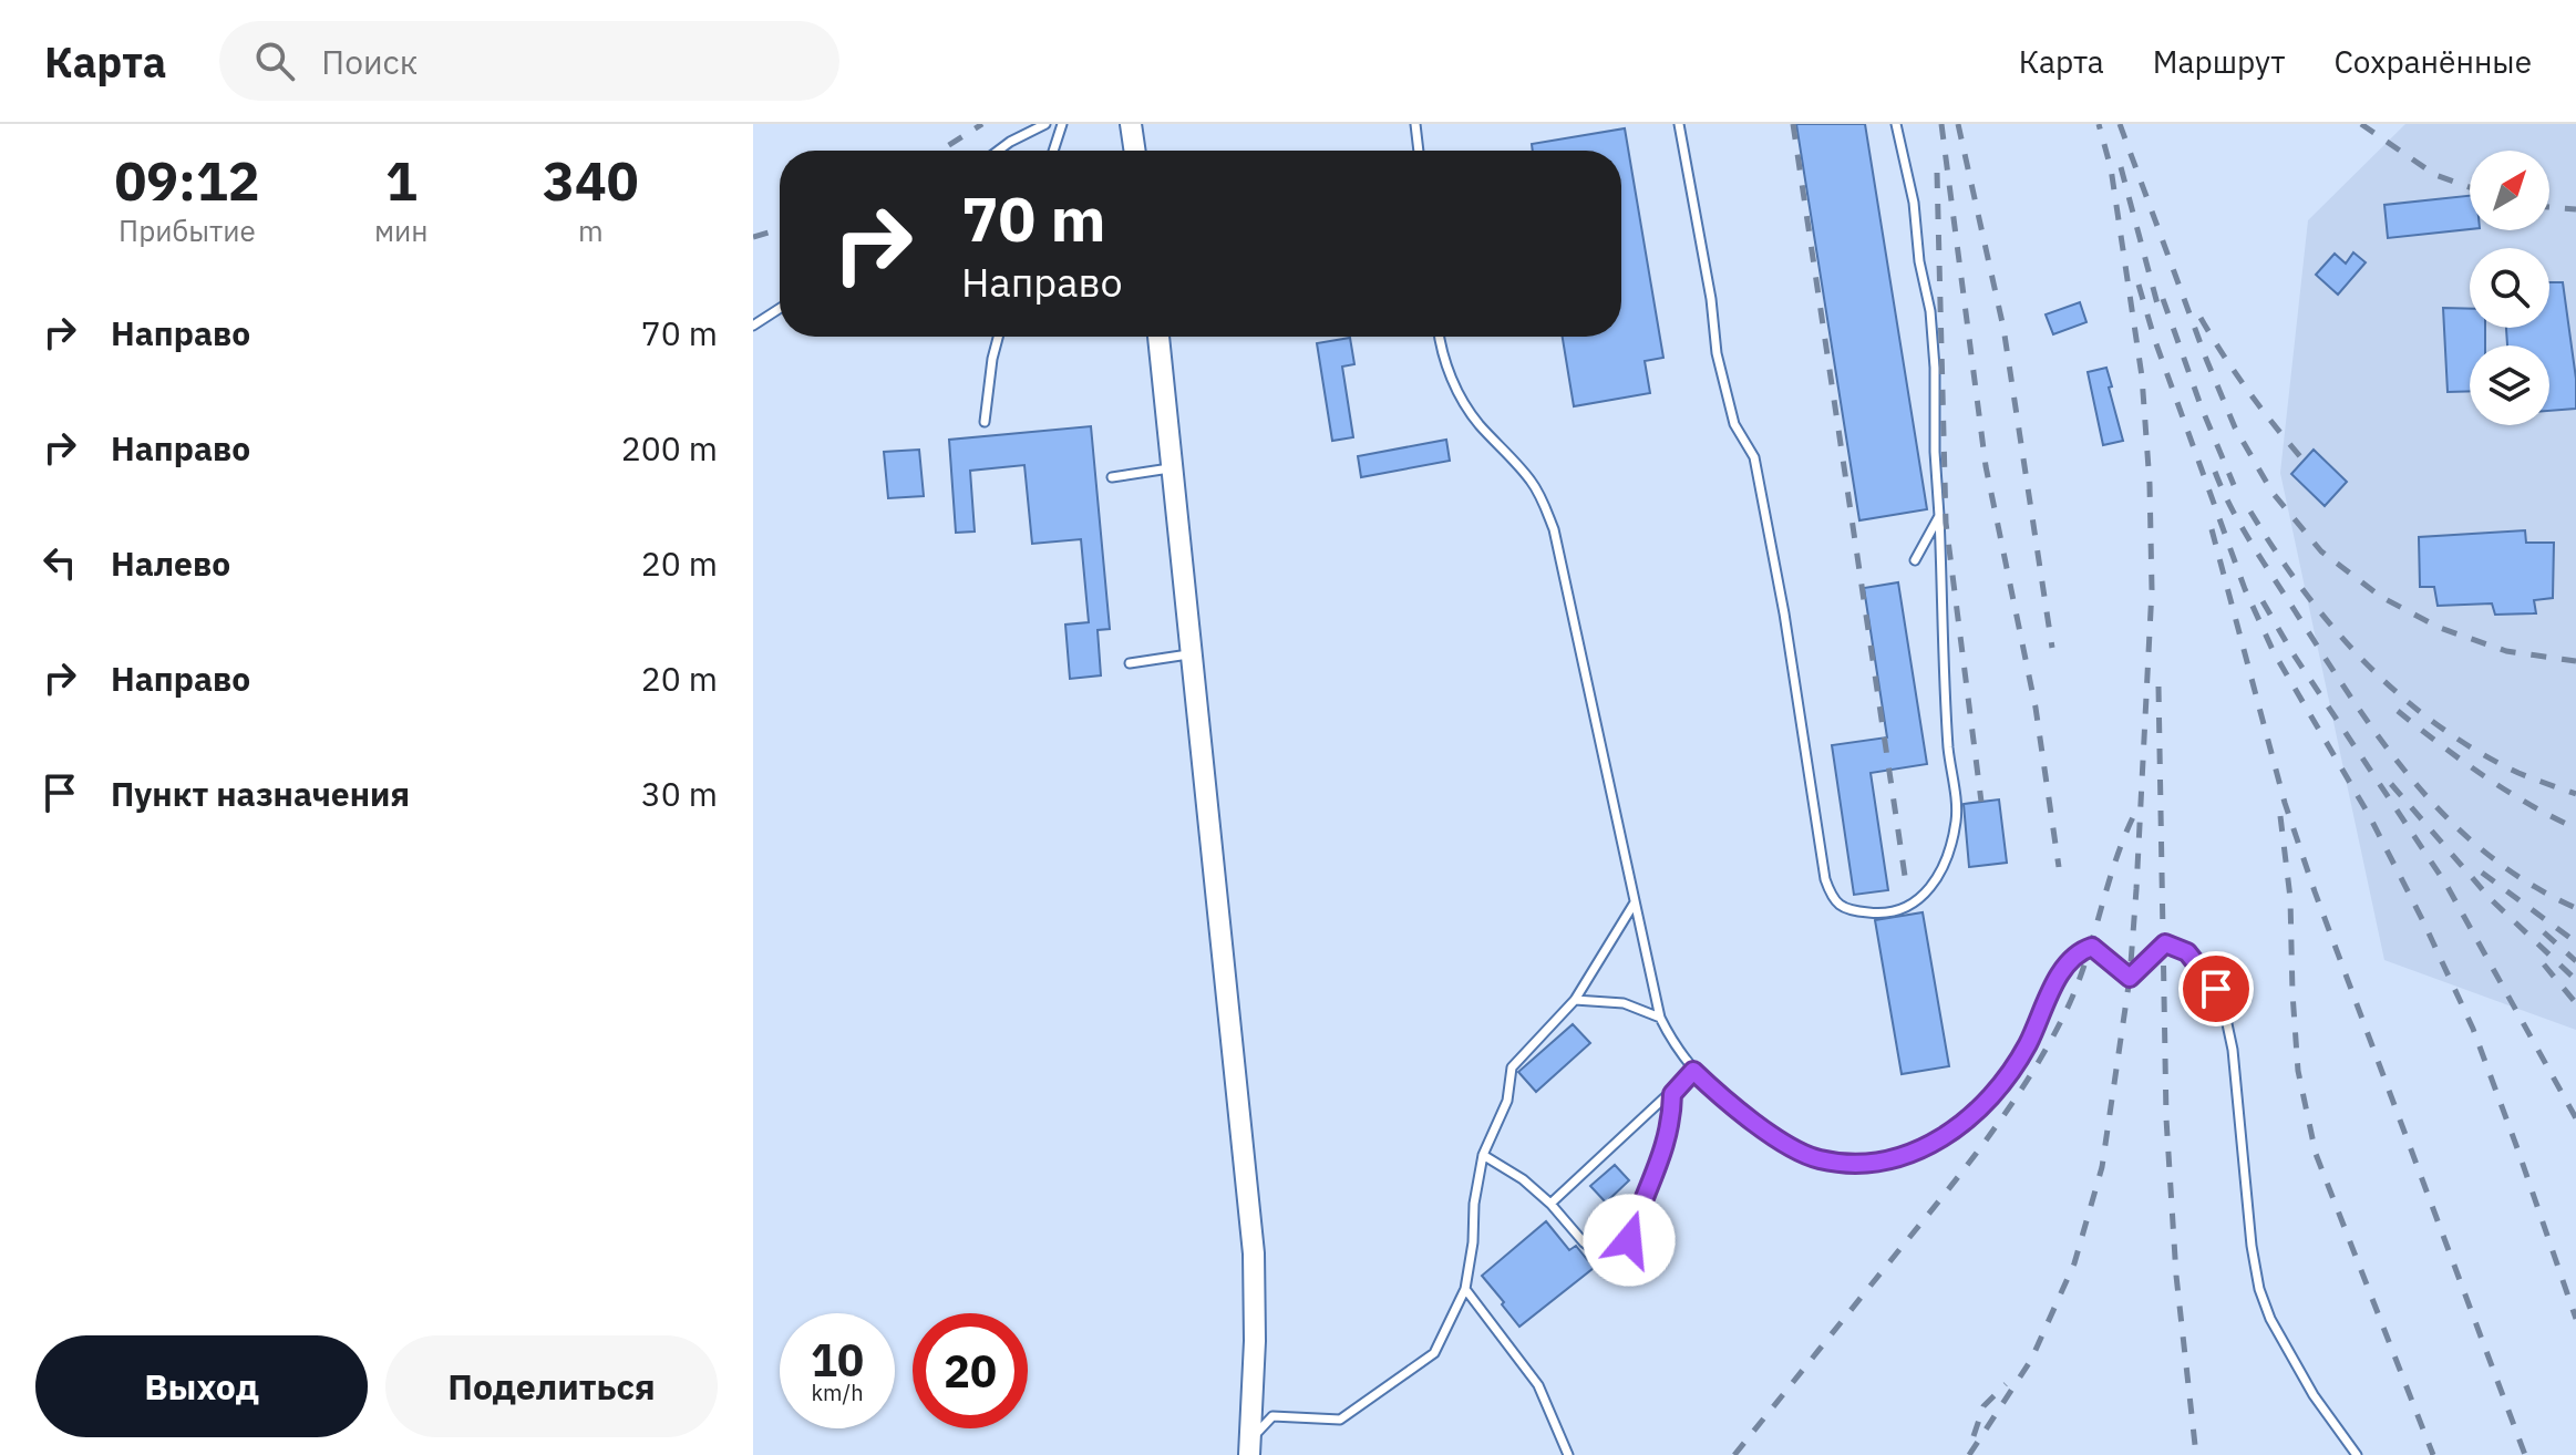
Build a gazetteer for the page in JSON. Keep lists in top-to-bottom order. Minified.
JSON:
{"north":"top right","page":{"header":"Карта","search":"Поиск","nav":["Карта","Маршрут","Сохранённые"],"eta":["09:12","Прибытие","1","мин","340","m"],"turn":["70 m","Направо"],"list":[{"name":"Направо","value":"70 m"},{"name":"Направо","value":"200 m"},{"name":"Налево","value":"20 m"},{"name":"Направо","value":"20 m"},{"name":"Пункт назначения","value":"30 m"}],"speed":"10 km/h","limit":"20","buttons":["Выход","Поделиться"]}}
